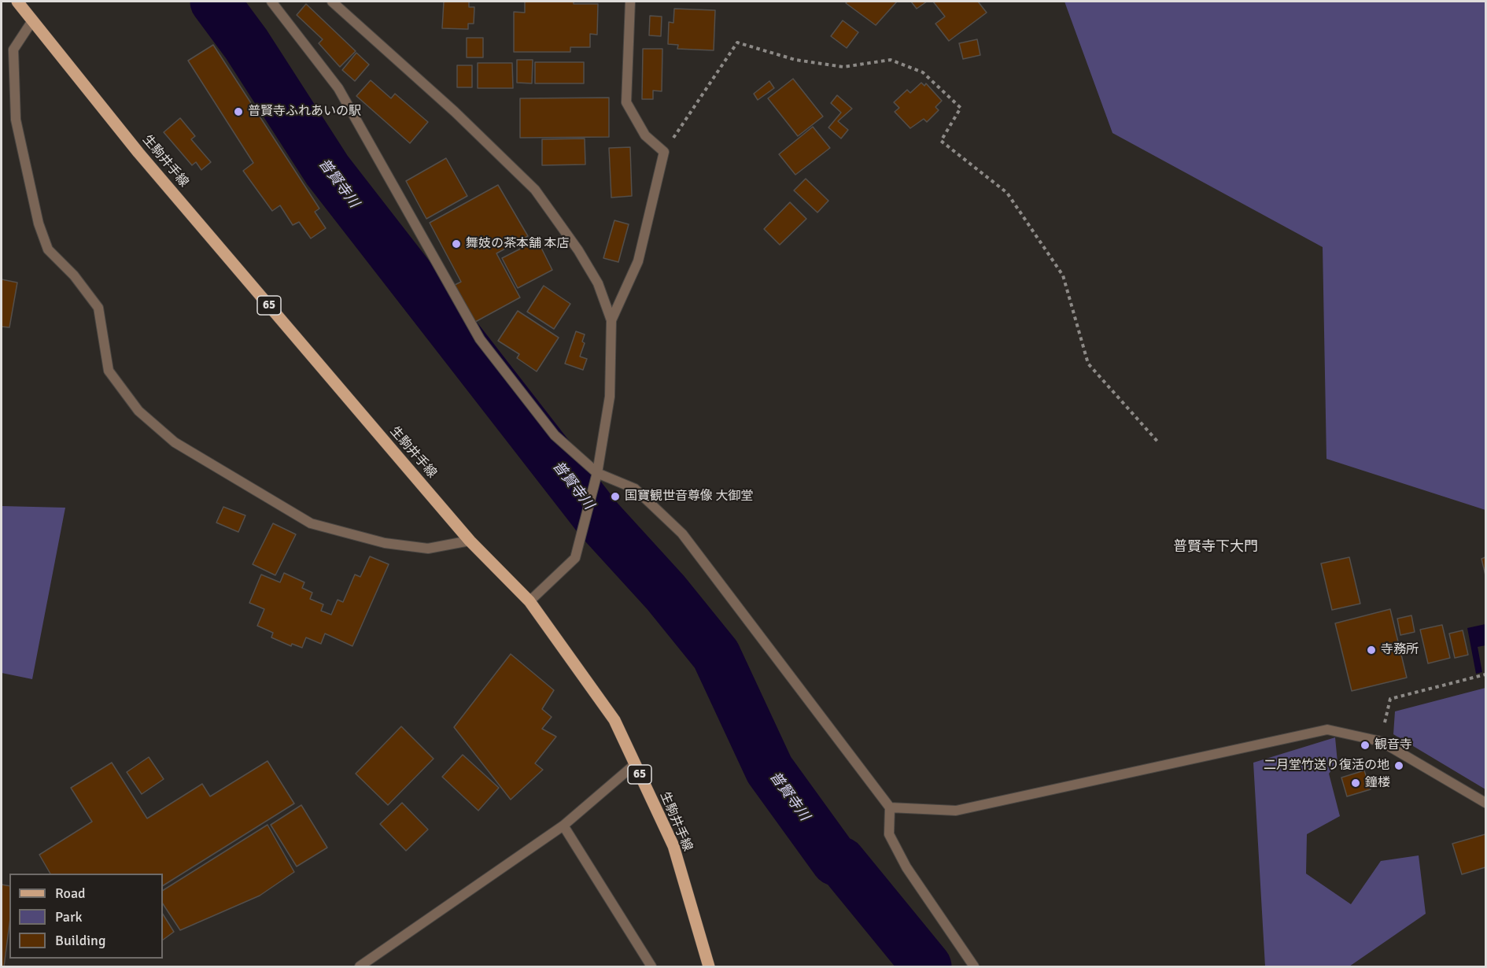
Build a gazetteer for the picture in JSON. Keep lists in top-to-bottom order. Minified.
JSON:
{"streets":{"main road":["生駒井手線","65"]},"districts":["普賢寺下大門"],"water":["普賢寺川"],"places":["普賢寺ふれあいの駅","舞妓の茶本舗 本店","国寶観世音尊像 大御堂","寺務所","観音寺","二月堂竹送り復活の地","鐘楼"],"legend":["Road","Park","Building"]}
